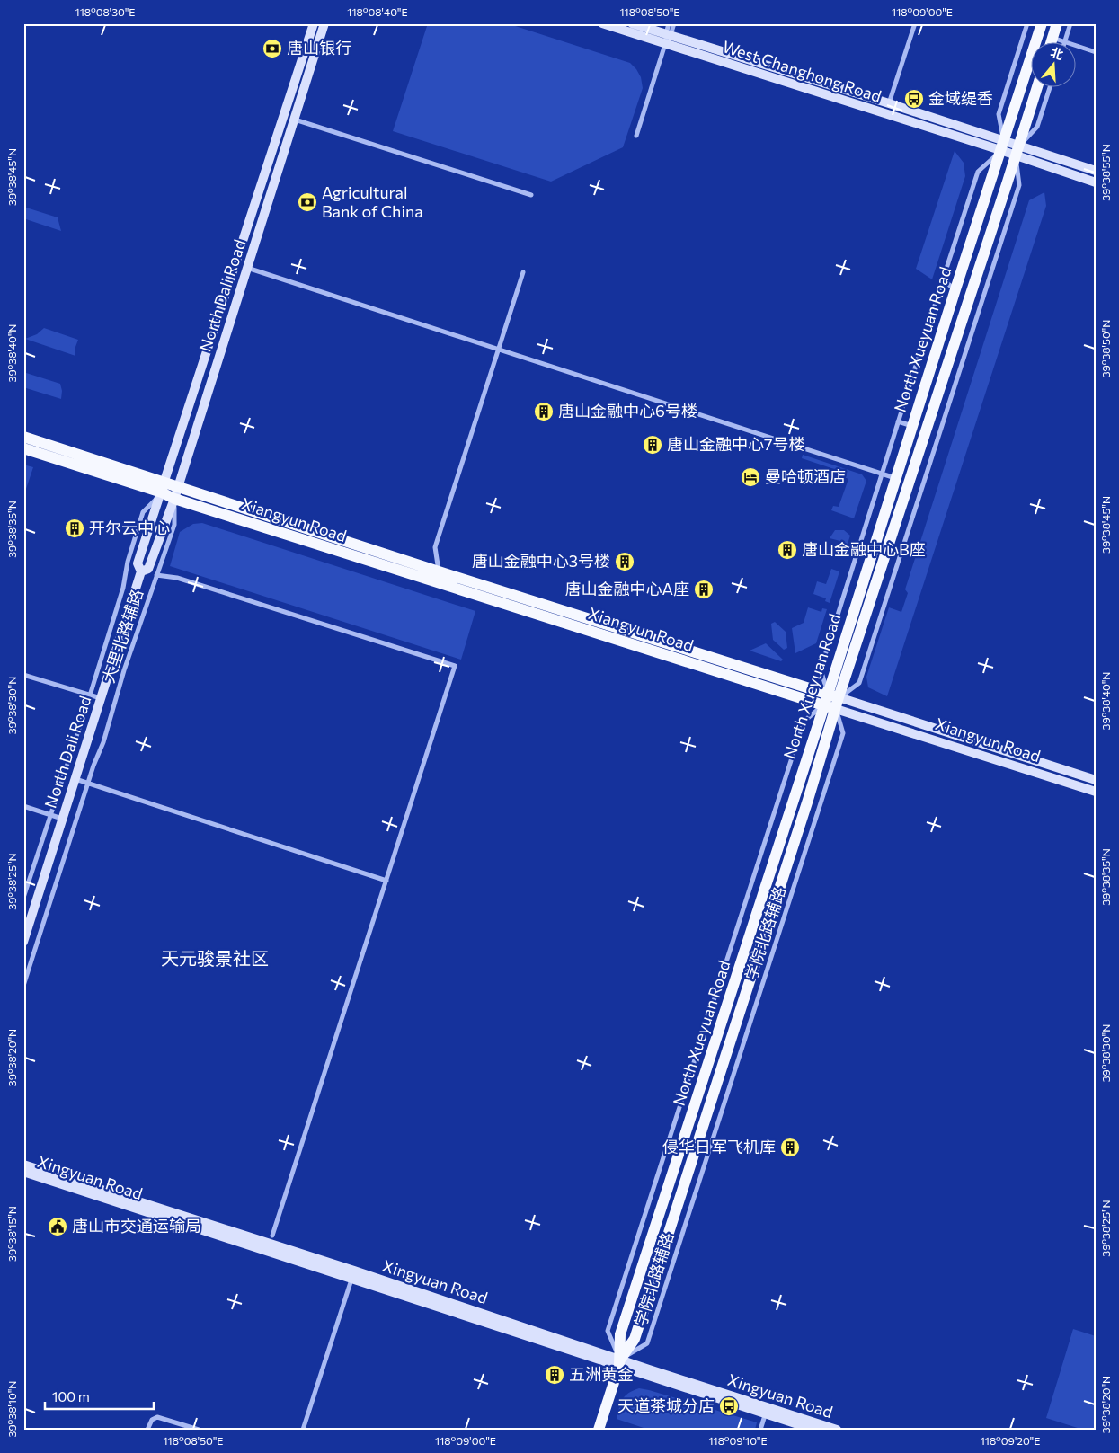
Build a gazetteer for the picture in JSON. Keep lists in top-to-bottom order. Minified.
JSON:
{"streets":{"main road":["West Changhong Road","North Dali Road","North Xueyuan Road","Xiangyun Road","Xingyuan Road"],"street":["大里北路辅路","学院北路辅路"]},"crossings":[["West Changhong Road","North Xueyuan Road"],["West Changhong Road","学院北路辅路"],["North Dali Road","Xiangyun Road"],["North Dali Road","大里北路辅路"],["North Xueyuan Road","Xiangyun Road"],["North Xueyuan Road","学院北路辅路"],["North Xueyuan Road","Xingyuan Road"],["Xiangyun Road","大里北路辅路"],["Xiangyun Road","学院北路辅路"],["学院北路辅路","Xingyuan Road"]],"districts":["天元骏景社区"],"places":{"bank":["唐山银行","Agricultural Bank of China"],"bus stop":["金域缇香","天道茶城分店"],"building":["唐山金融中心6号楼","唐山金融中心7号楼","开尔云中心","唐山金融中心B座","唐山金融中心3号楼","唐山金融中心A座","侵华日军飞机库","五洲黄金"],"hotel":["曼哈顿酒店"],"public building":["唐山市交通运输局"]},"scale_bar":"100 m","north":"top","coordinates":["118°08'30\"E","118°08'40\"E","118°08'50\"E","118°09'00\"E","39°38'55\"N","39°38'45\"N","39°38'50\"N","39°38'40\"N","39°38'35\"N","39°38'30\"N","39°38'25\"N","39°38'20\"N","39°38'15\"N","39°38'10\"N","118°09'10\"E","118°09'20\"E"]}
